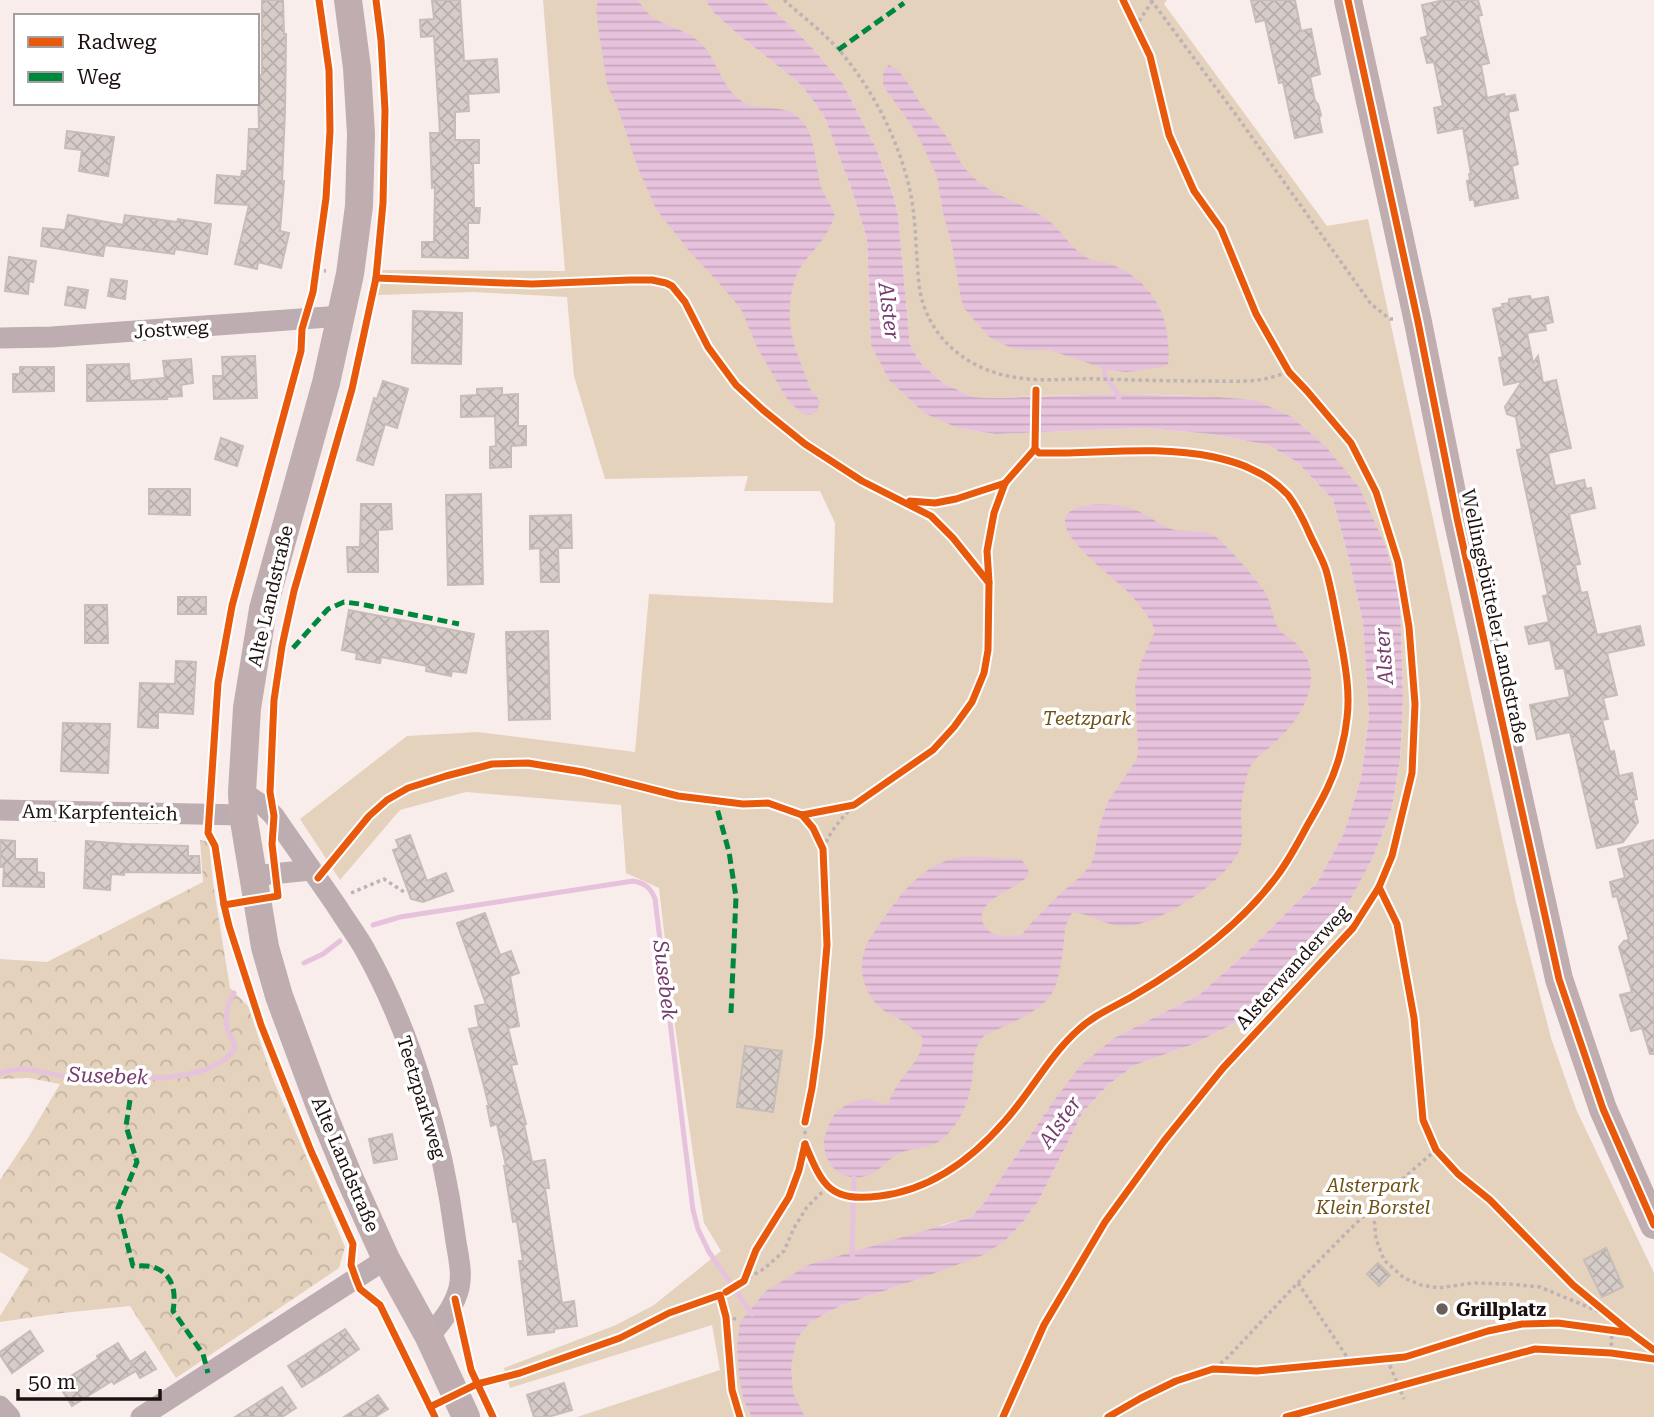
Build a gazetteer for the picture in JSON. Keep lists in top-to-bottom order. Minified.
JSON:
{"streets":{"main road":["Alte Landstraße","Wellingsbütteler Landstraße"],"street":["Jostweg","Am Karpfenteich","Teetzparkweg"],"cycle path":["Alsterwanderweg"]},"crossings":[["Jostweg","Alte Landstraße"],["Alte Landstraße","Am Karpfenteich"],["Alte Landstraße","Teetzparkweg"],["Am Karpfenteich","Teetzparkweg"]],"water":["Alster","Susebek"],"parks":["Teetzpark","Alsterpark Klein Borstel"],"places":["Grillplatz"],"legend":["Radweg","Weg"],"scale_bar":"50 m"}
